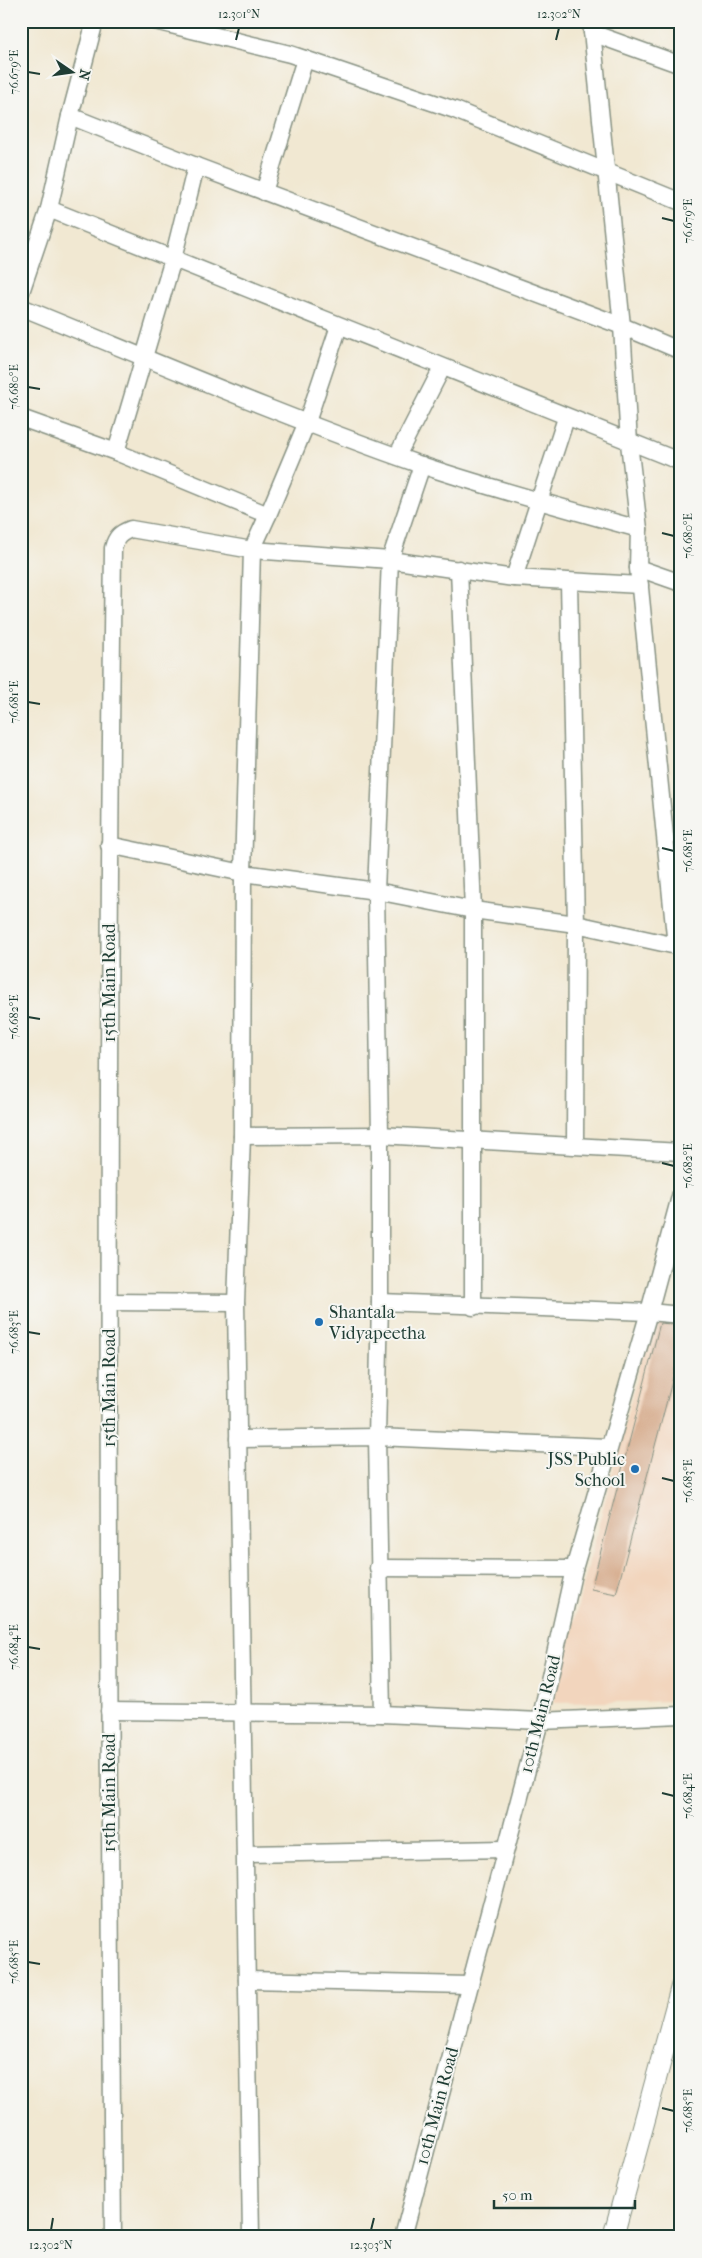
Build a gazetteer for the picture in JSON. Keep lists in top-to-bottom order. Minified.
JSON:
{"streets":{"street":["15th Main Road","10th Main Road"]},"places":["Shantala Vidyapeetha","JSS Public School"],"scale_bar":"50 m","north":"right","coordinates":["12.301°N","12.302°N","76.679°E","76.680°E","76.681°E","76.682°E","76.683°E","76.684°E","76.685°E","12.303°N"]}
